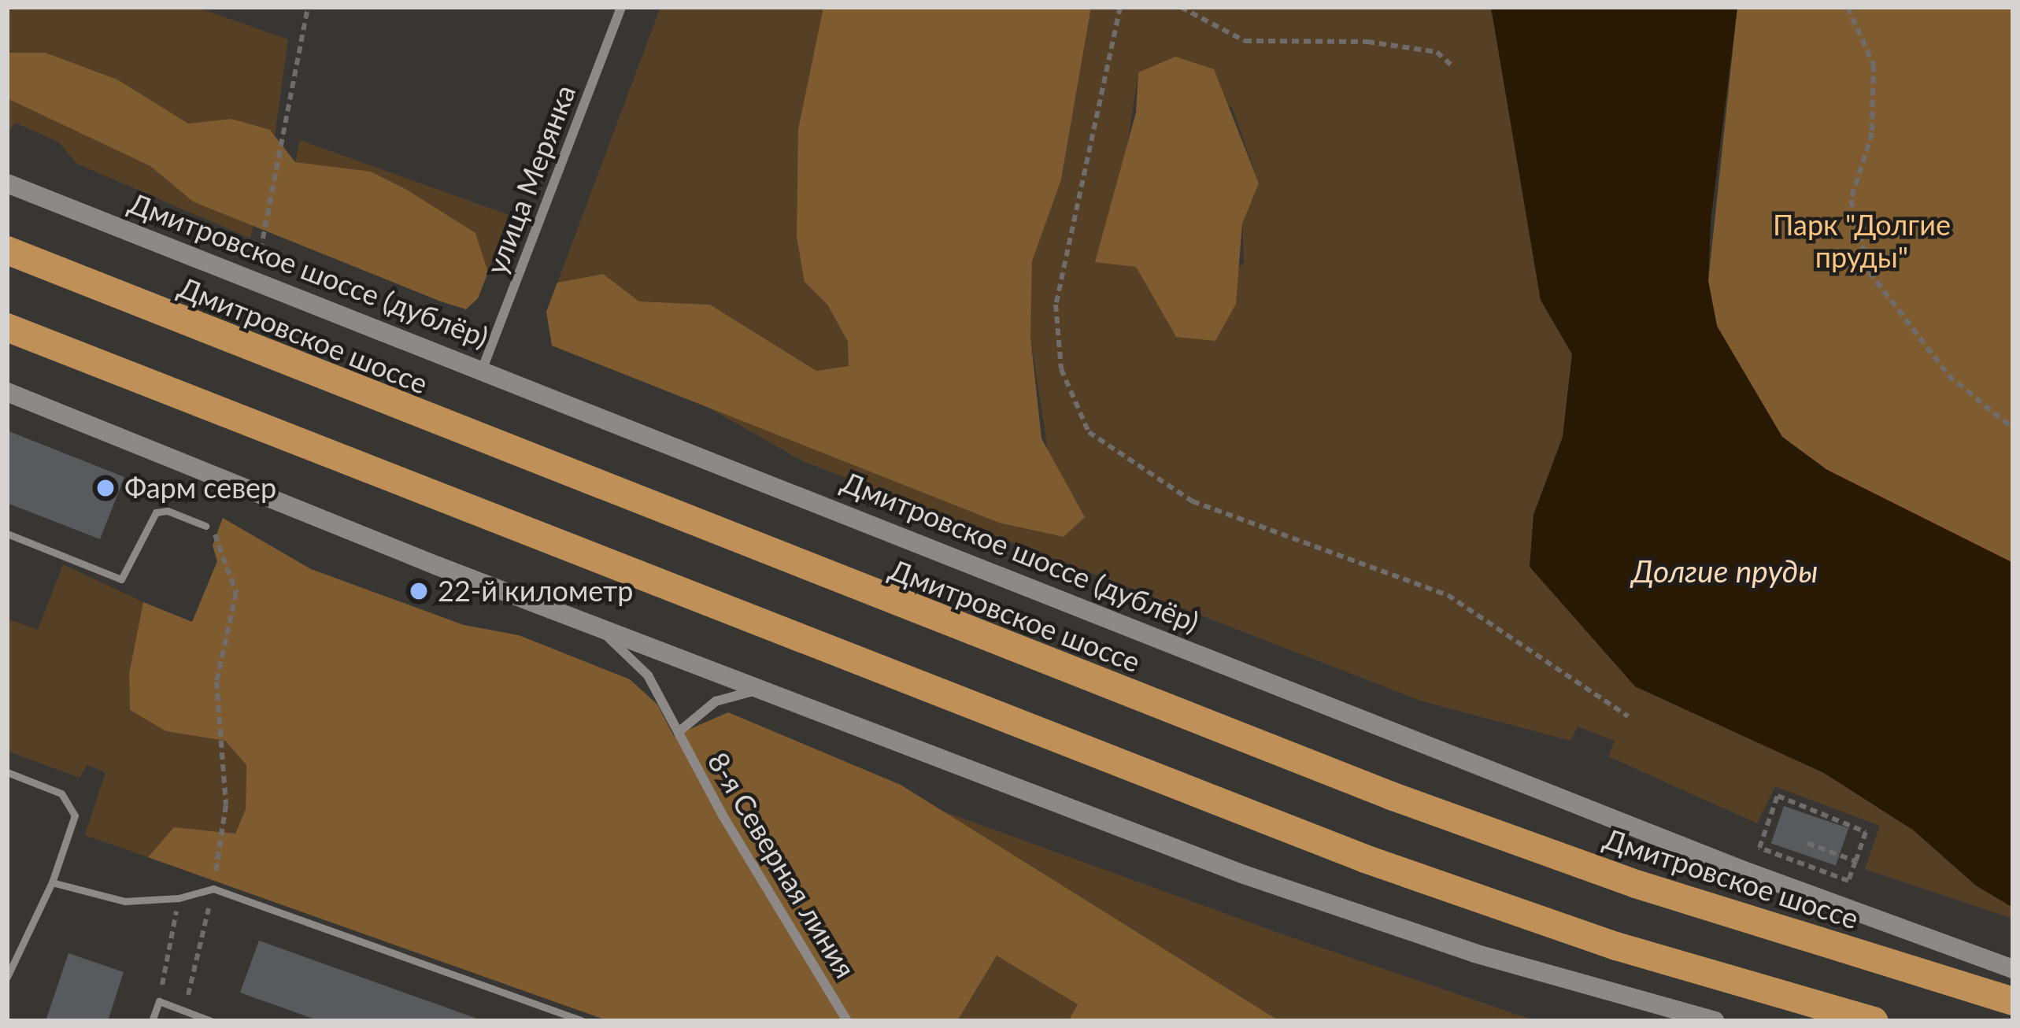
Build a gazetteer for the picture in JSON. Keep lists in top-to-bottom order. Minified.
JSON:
{"streets":{"highway":["Дмитровское шоссе"],"street":["улица Мерянка","Дмитровское шоссе (дублёр)","8-я Северная линия"]},"crossings":[["улица Мерянка","Дмитровское шоссе (дублёр)"]],"water":["Долгие пруды"],"parks":["Парк \"Долгие пруды\""],"places":["Фарм север","22-й километр"]}
